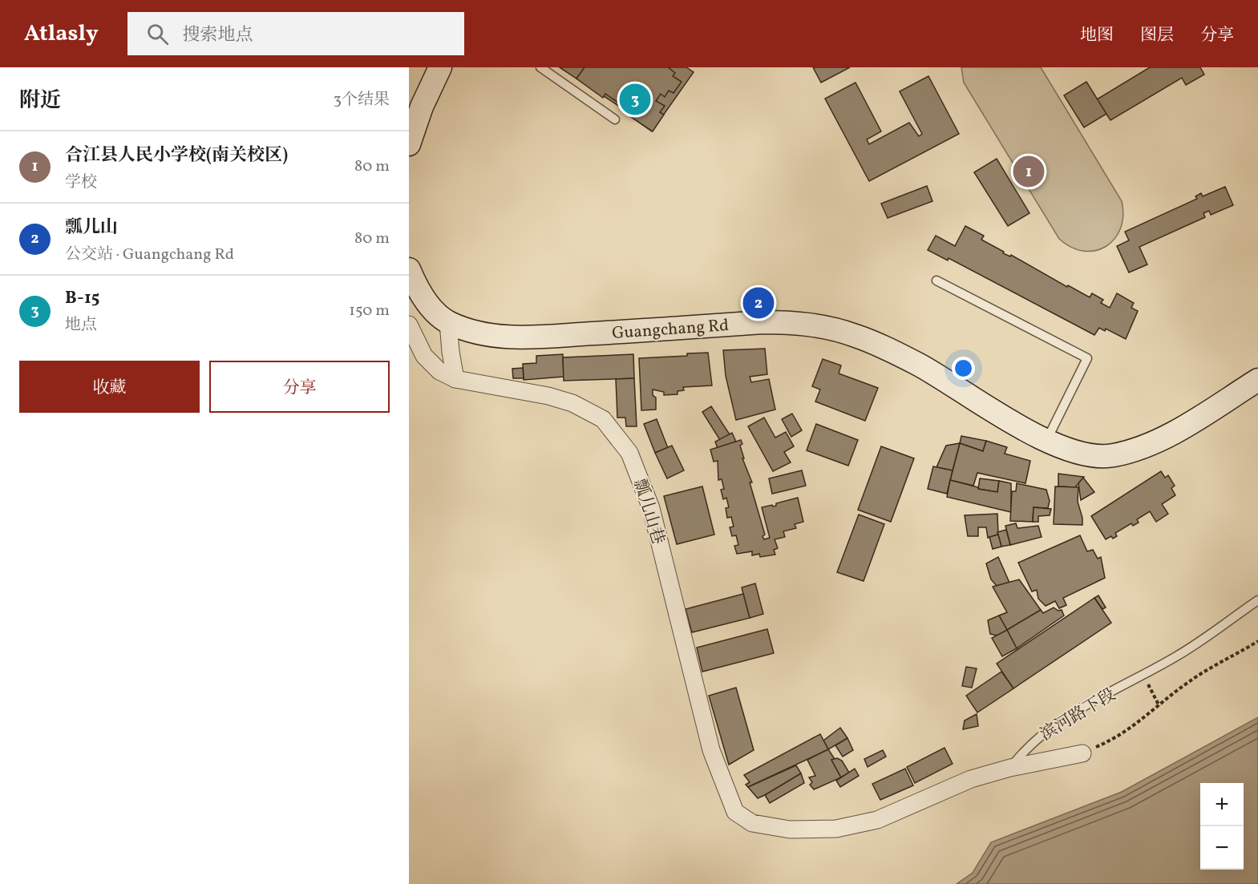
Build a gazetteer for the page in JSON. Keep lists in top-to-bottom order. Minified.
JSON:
{"streets":{"main road":["Guangchang Rd"],"street":["瓢儿山巷"],"lane":["滨河路下段"]},"crossings":[["瓢儿山巷","滨河路下段"]],"page":{"header":"Atlasly","search":"搜索地点","nav":["地图","图层","分享"],"heading":["附近","3个结果"],"pins":["3","1","2"],"list":[{"mark":"1","name":"合江县人民小学校(南关校区)","note":"学校","value":"80 m"},{"mark":"2","name":"瓢儿山","note":"公交站 · Guangchang Rd","value":"80 m"},{"mark":"3","name":"B-15","note":"地点","value":"150 m"}],"buttons":["收藏","分享"],"map_buttons":["+","−"]}}
